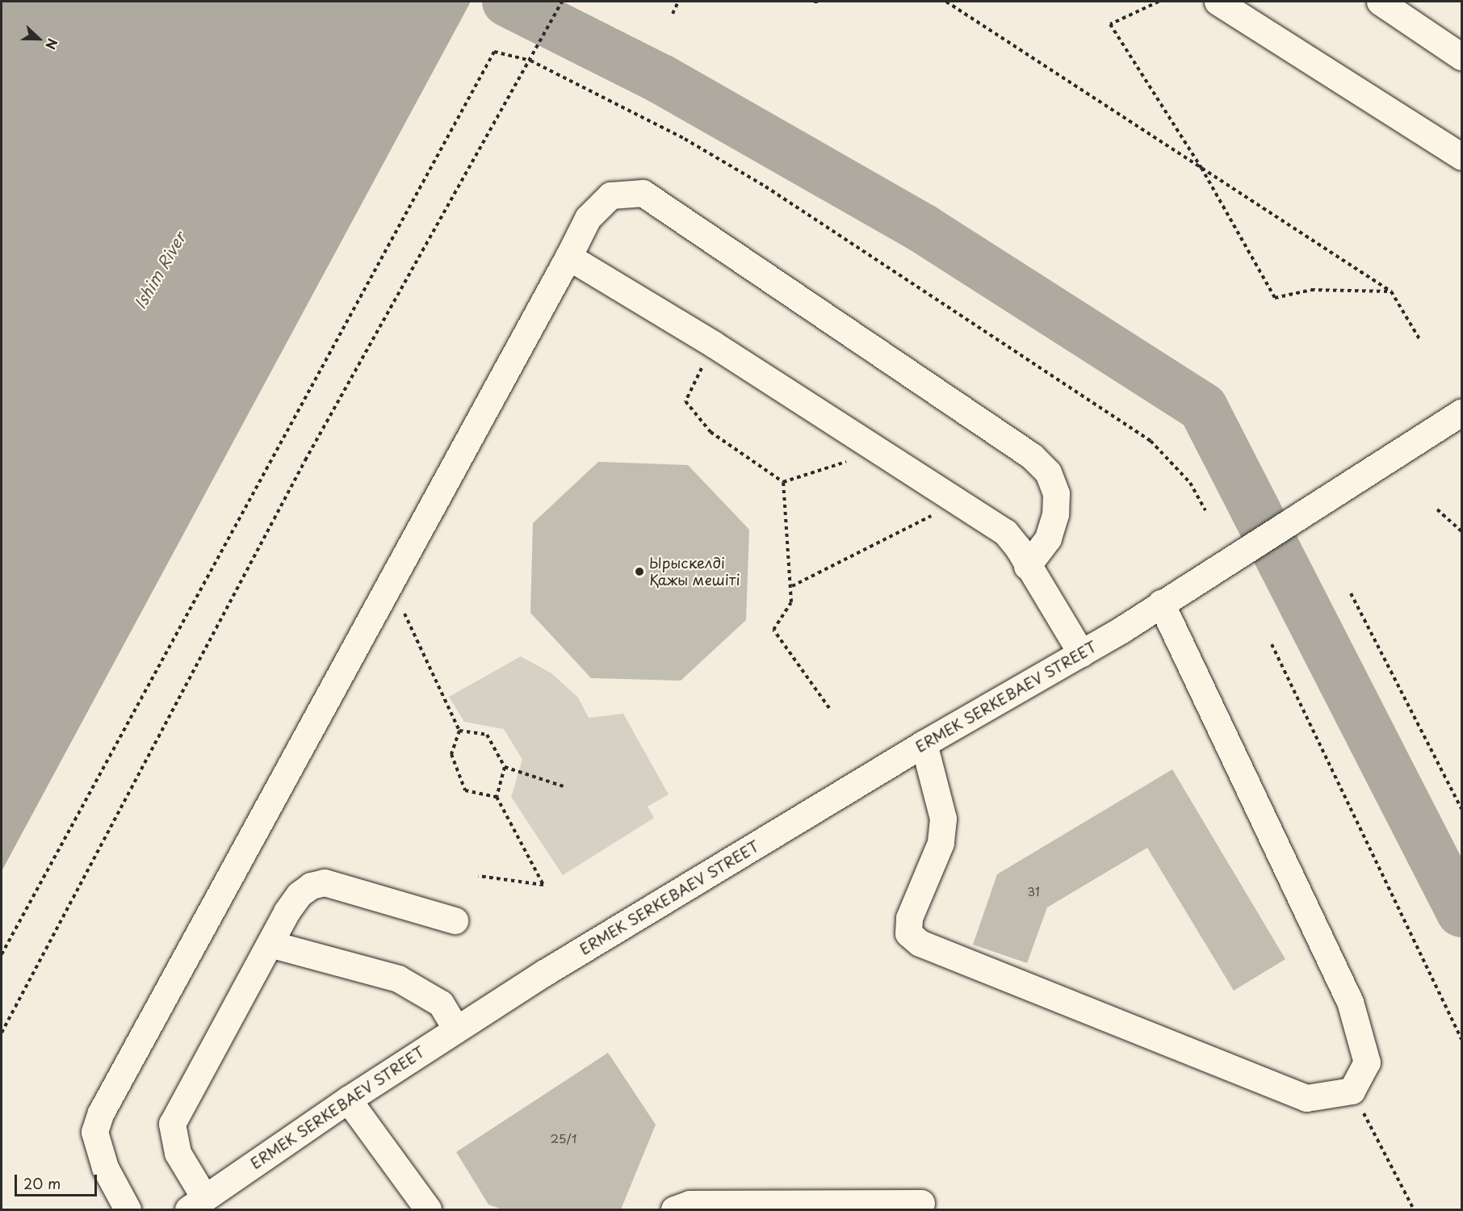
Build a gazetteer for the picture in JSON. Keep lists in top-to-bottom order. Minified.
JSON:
{"streets":{"street":["ERMEK SERKEBAEV STREET"]},"water":["Ishim River"],"places":["Ырыскелді Қажы мешіті"],"house_numbers":["31","25/1"],"scale_bar":"20 m","north":"right"}
